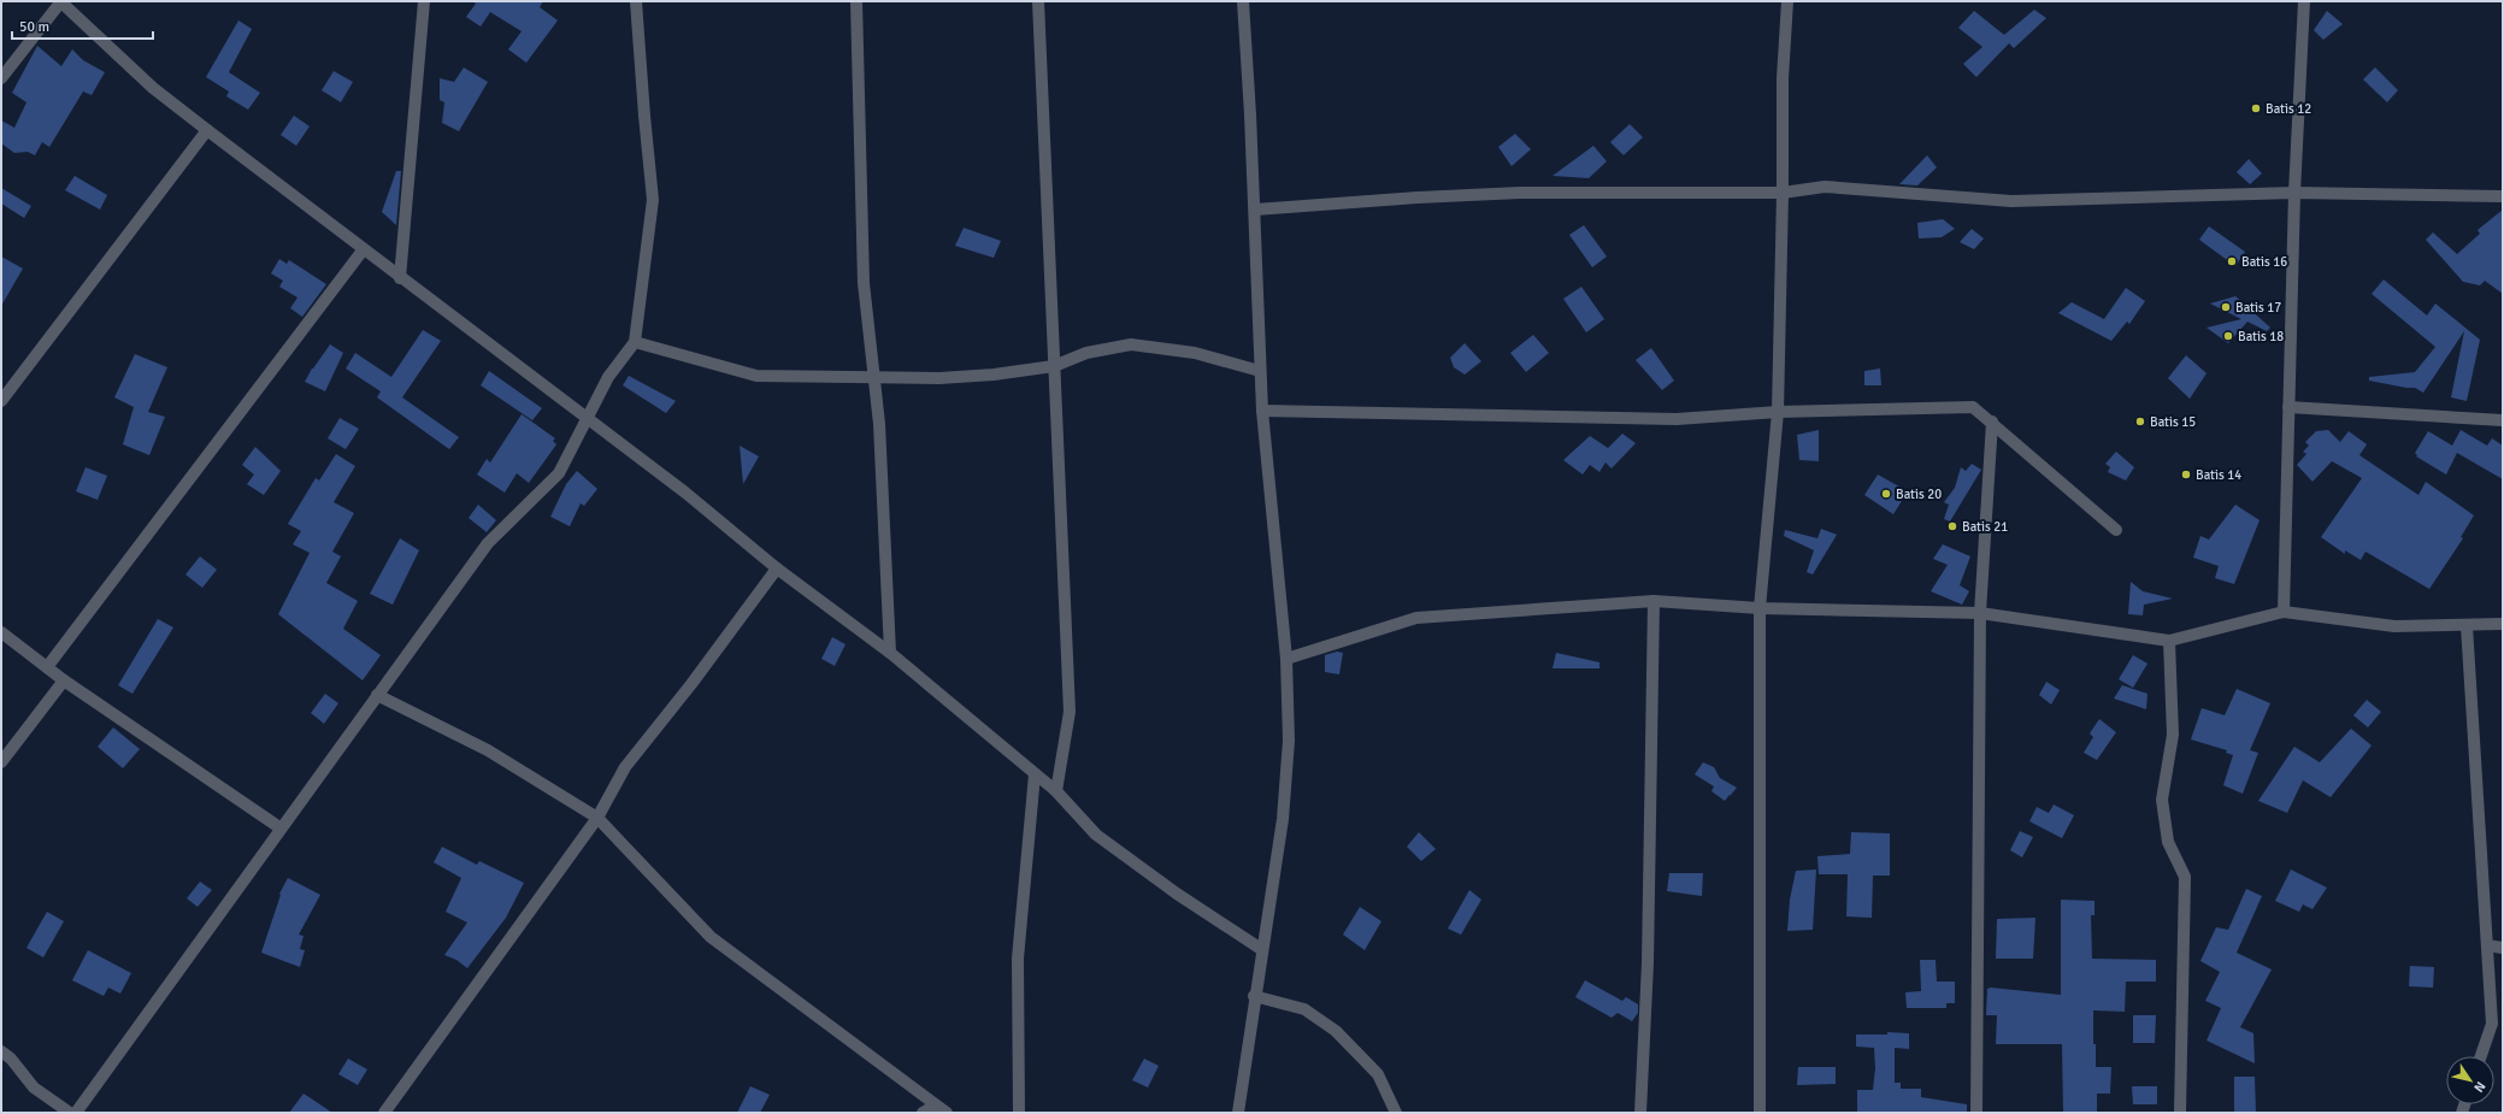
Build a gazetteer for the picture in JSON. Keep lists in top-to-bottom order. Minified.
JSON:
{"places":["Batis 12","Batis 16","Batis 17","Batis 18","Batis 15","Batis 14","Batis 20","Batis 21"],"scale_bar":"50 m","north":"bottom right"}
